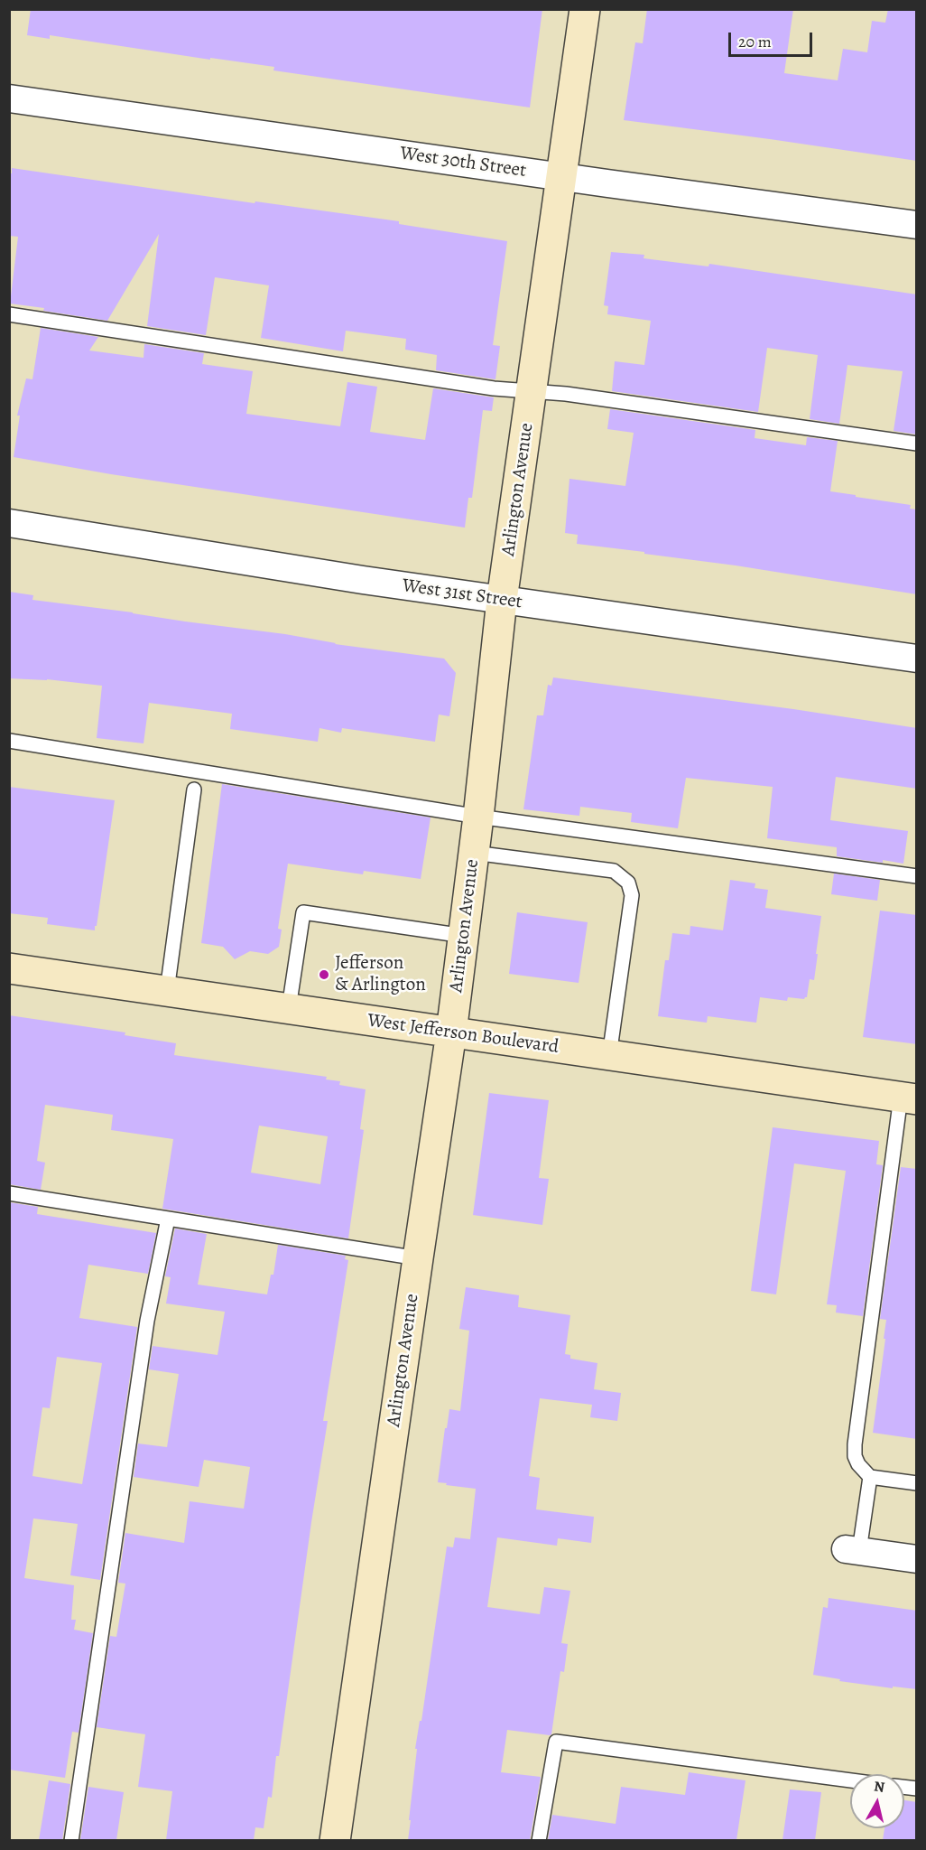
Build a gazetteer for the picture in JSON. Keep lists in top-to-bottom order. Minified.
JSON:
{"streets":{"main road":["Arlington Avenue","West Jefferson Boulevard"],"street":["West 30th Street","West 31st Street"]},"crossings":[["West 30th Street","Arlington Avenue"],["Arlington Avenue","West 31st Street"],["Arlington Avenue","West Jefferson Boulevard"]],"places":["Jefferson & Arlington"],"scale_bar":"20 m","north":"top"}
